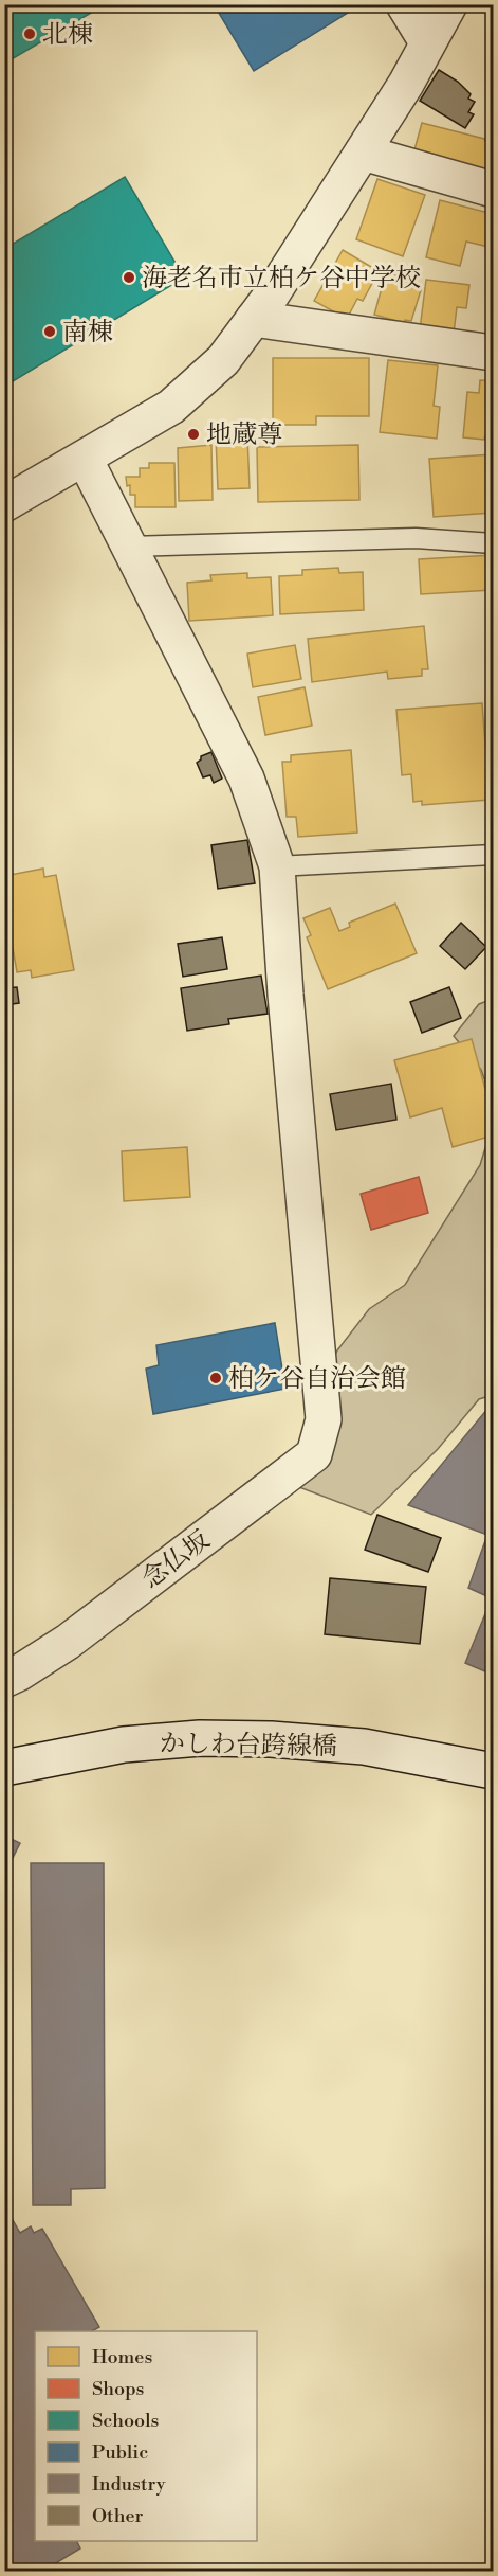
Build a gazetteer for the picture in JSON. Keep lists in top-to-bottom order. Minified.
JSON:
{"streets":{"street":["念仏坂","かしわ台跨線橋"]},"places":["北棟","海老名市立柏ケ谷中学校","南棟","地蔵尊","柏ケ谷自治会館"],"legend":["Homes","Shops","Schools","Public","Industry","Other"]}
